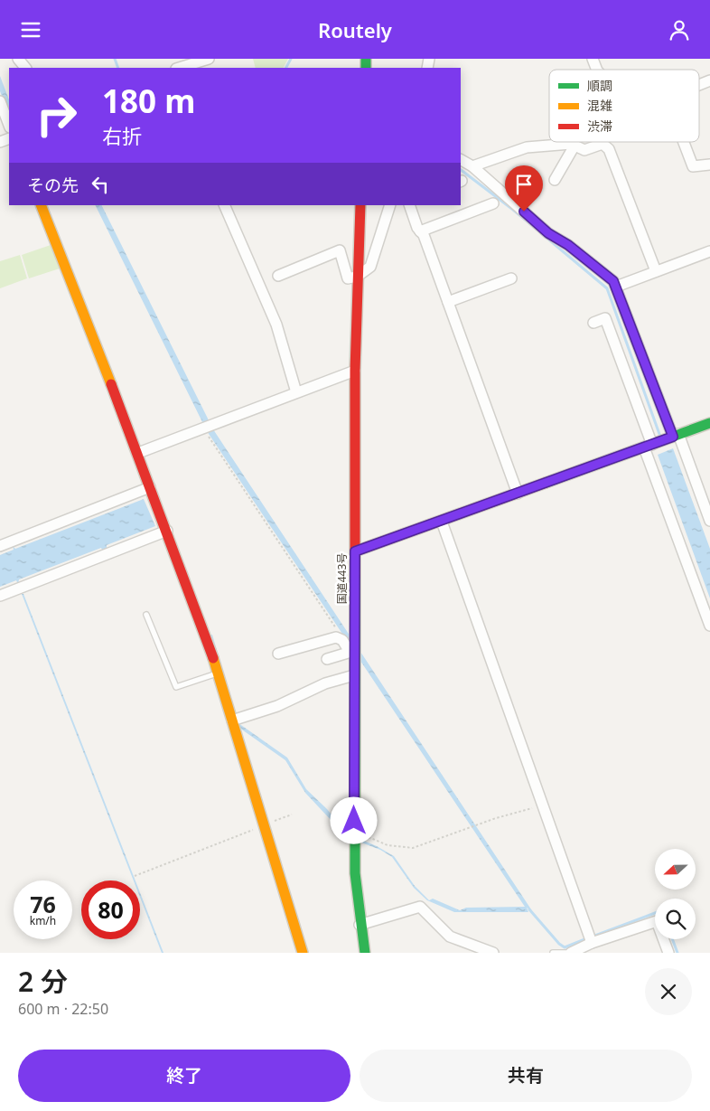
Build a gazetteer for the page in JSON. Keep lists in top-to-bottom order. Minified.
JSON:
{"streets":{"main road":["国道443号"]},"legend":["順調","混雑","渋滞"],"north":"left","page":{"header":"Routely","turn":["180 m","右折"],"then":"その先","speed":"76 km/h","limit":"80","heading":["2 分","600 m · 22:50"],"buttons":["終了","共有"]}}
